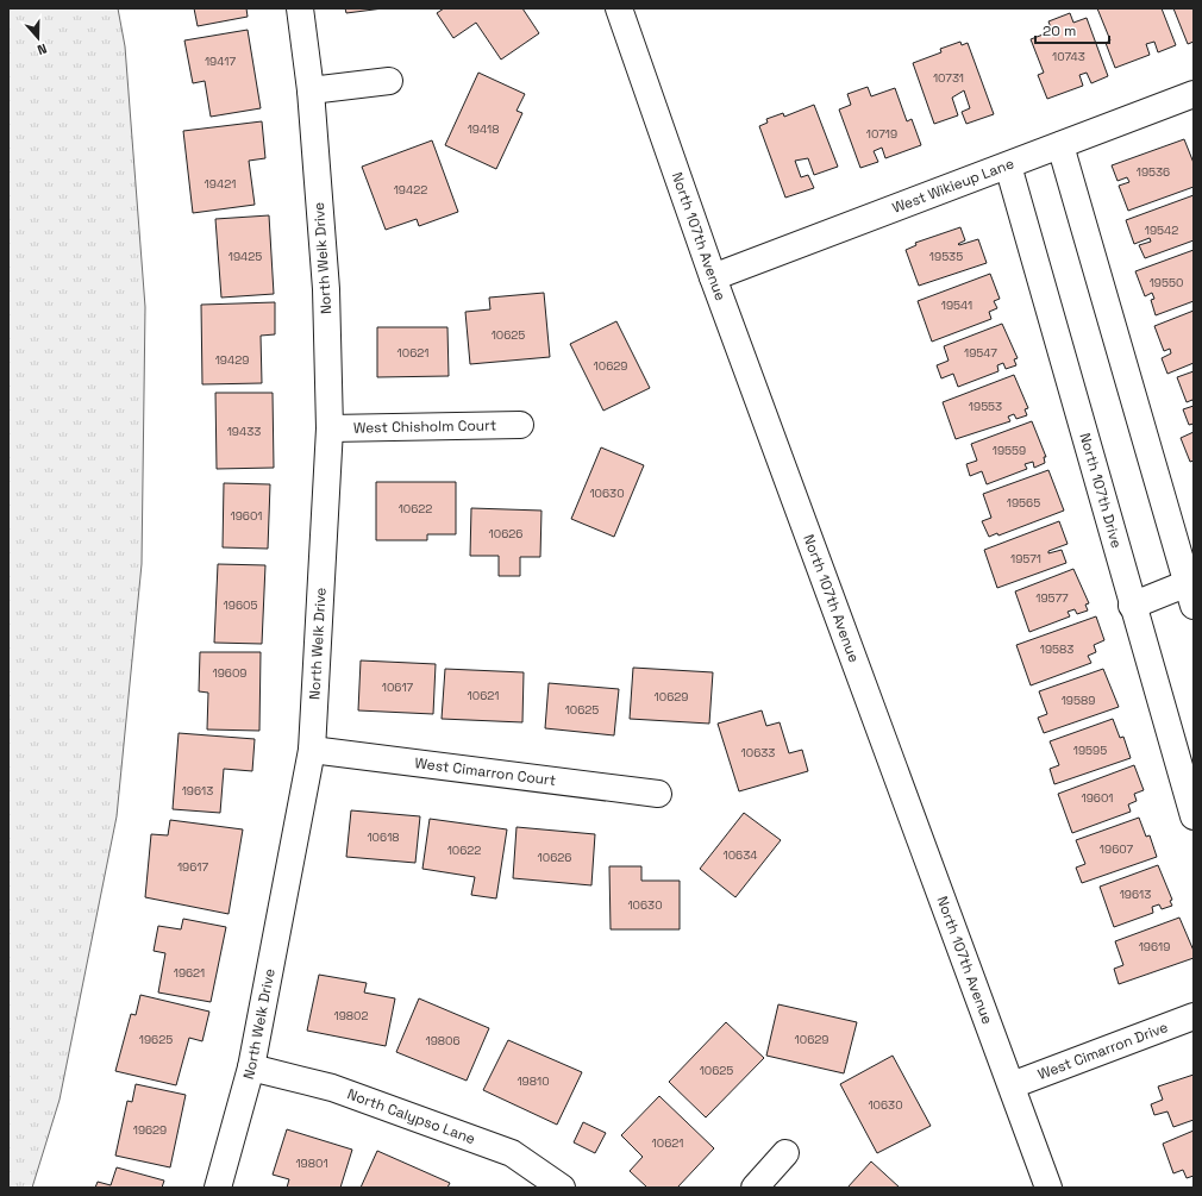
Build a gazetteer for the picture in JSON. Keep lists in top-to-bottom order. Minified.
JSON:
{"streets":{"street":["West Wikieup Lane","North 107th Avenue","North Welk Drive","West Chisholm Court","North 107th Drive","West Cimarron Court","West Cimarron Drive","North Calypso Lane"]},"crossings":[["West Wikieup Lane","North 107th Avenue"],["West Wikieup Lane","North 107th Drive"],["North 107th Avenue","West Cimarron Drive"],["North Welk Drive","West Chisholm Court"],["North Welk Drive","West Cimarron Court"],["North Welk Drive","North Calypso Lane"]],"house_numbers":["10743","19417","10731","19418","10719","19536","19421","19422","19542","19425","19535","19550","19541","10625","10621","19547","19429","10629","19553","19433","19559","10630","19565","10622","19601","10626","19571","19577","19605","19583","19609","10617","10621","10629","19589","10625","19595","10633","19613","19601","10618","19607","10622","10634","10626","19617","19613","10630","19619","19621","19802","19625","10629","19806","10625","19810","10630","19629","10621","19801"],"scale_bar":"20 m","north":"bottom"}
